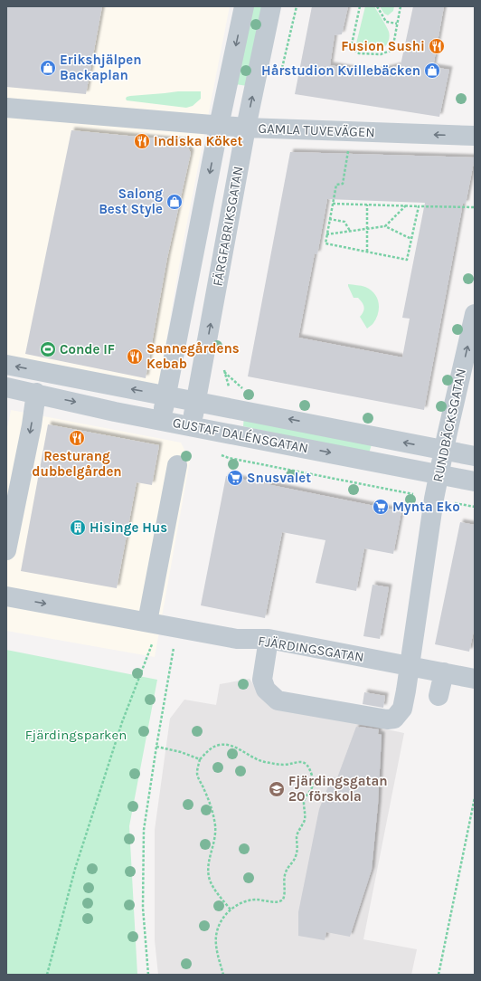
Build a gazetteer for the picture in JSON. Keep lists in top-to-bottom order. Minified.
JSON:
{"streets":{"street":["GAMLA TUVEVÄGEN","FÄRGFABRIKSGATAN","RUNDBÄCKSGATAN","GUSTAF DALÉNSGATAN","FJÄRDINGSGATAN"]},"crossings":[["GAMLA TUVEVÄGEN","FÄRGFABRIKSGATAN"],["FÄRGFABRIKSGATAN","GUSTAF DALÉNSGATAN"],["RUNDBÄCKSGATAN","GUSTAF DALÉNSGATAN"],["RUNDBÄCKSGATAN","FJÄRDINGSGATAN"]],"parks":["Fjärdingsparken"],"places":{"restaurant":["Fusion Sushi","Indiska Köket","Sannegårdens Kebab","Resturang dubbelgården"],"shop":["Erikshjälpen Backaplan","Hårstudion Kvillebäcken","Salong Best Style"],"sports":["Conde IF"],"supermarket":["Snusvalet","Mynta Eko"],"building":["Hisinge Hus"],"school or university":["Fjärdingsgatan 20 förskola"]}}
